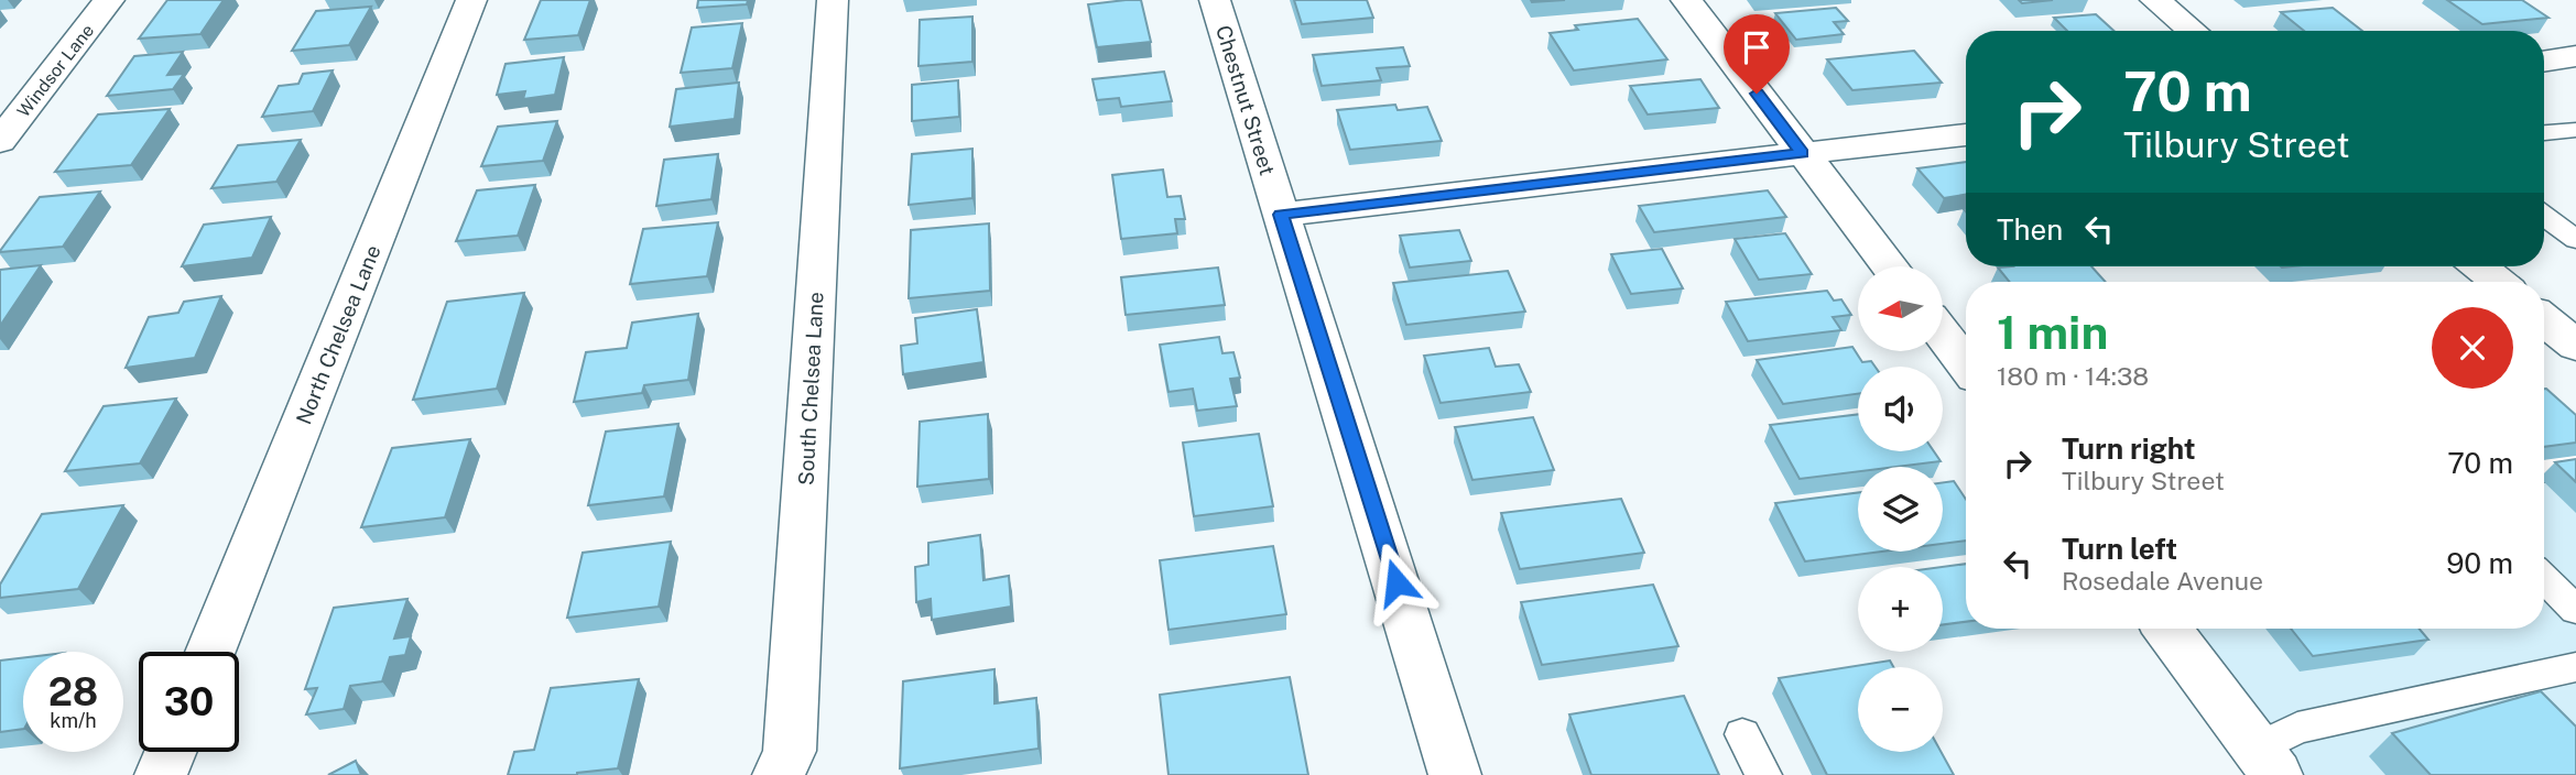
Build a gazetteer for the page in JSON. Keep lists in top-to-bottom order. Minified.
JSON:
{"streets":{"street":["Windsor Lane","Chestnut Street","North Chelsea Lane","South Chelsea Lane"]},"north":"left","page":{"turn":["70 m","Tilbury Street"],"then":"Then","map_buttons":["+","−"],"heading":["1 min","180 m · 14:38"],"list":[{"name":"Turn right","note":"Tilbury Street","value":"70 m"},{"name":"Turn left","note":"Rosedale Avenue","value":"90 m"}],"speed":"28 km/h","limit":"30"}}
